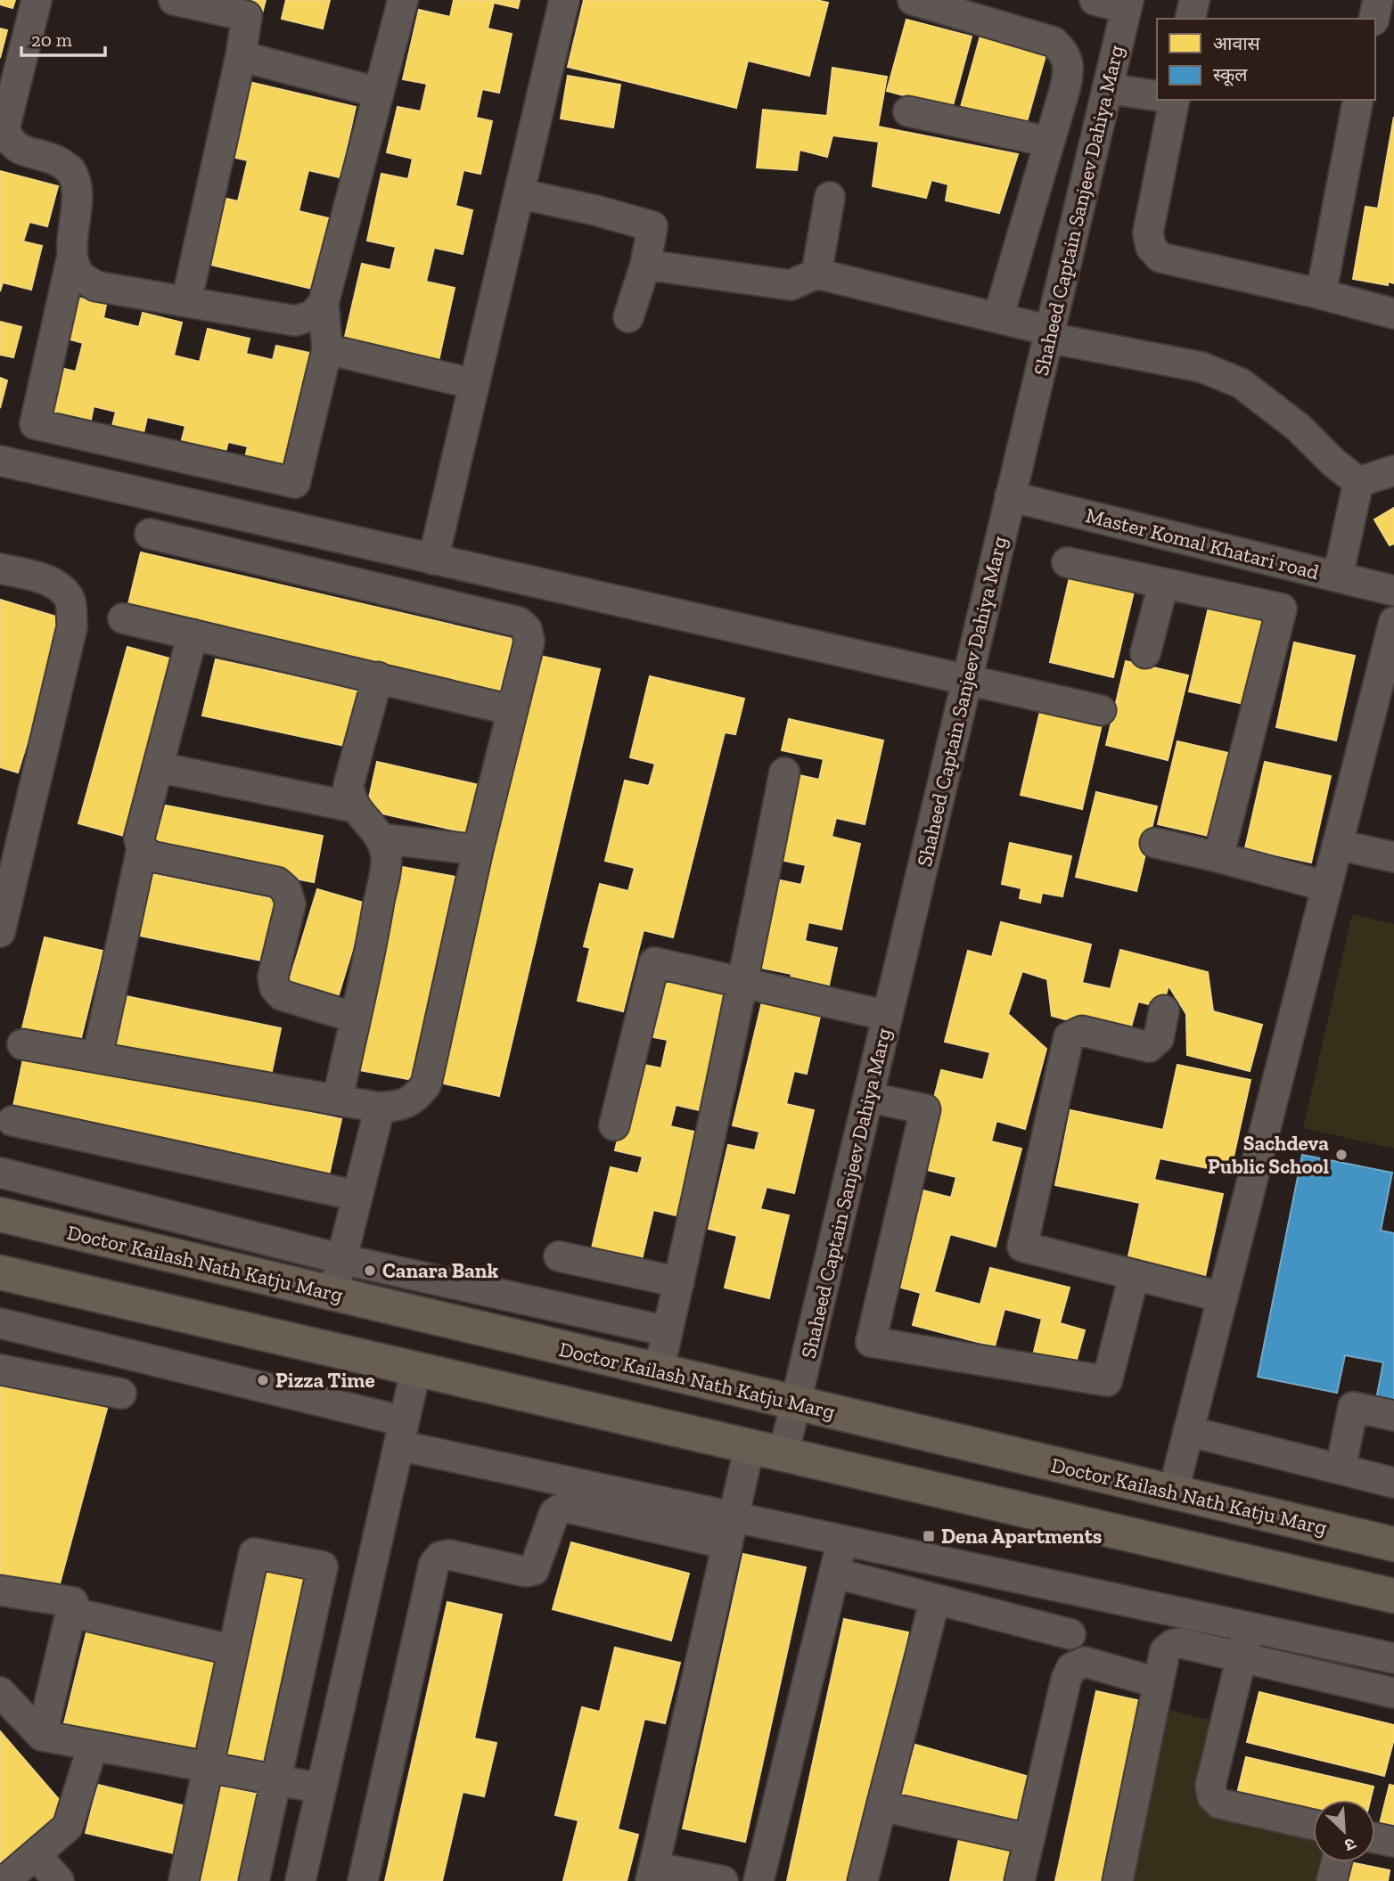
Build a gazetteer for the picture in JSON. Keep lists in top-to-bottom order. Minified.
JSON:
{"streets":{"main road":["Doctor Kailash Nath Katju Marg"],"street":["Shaheed Captain Sanjeev Dahiya Marg","Master Komal Khatari road"]},"crossings":[["Shaheed Captain Sanjeev Dahiya Marg","Master Komal Khatari road"],["Shaheed Captain Sanjeev Dahiya Marg","Doctor Kailash Nath Katju Marg"]],"places":{"other":["Sachdeva Public School","Canara Bank","Pizza Time"],"transit":["Dena Apartments"]},"legend":["आवास","स्कूल"],"scale_bar":"20 m","north":"bottom right"}
